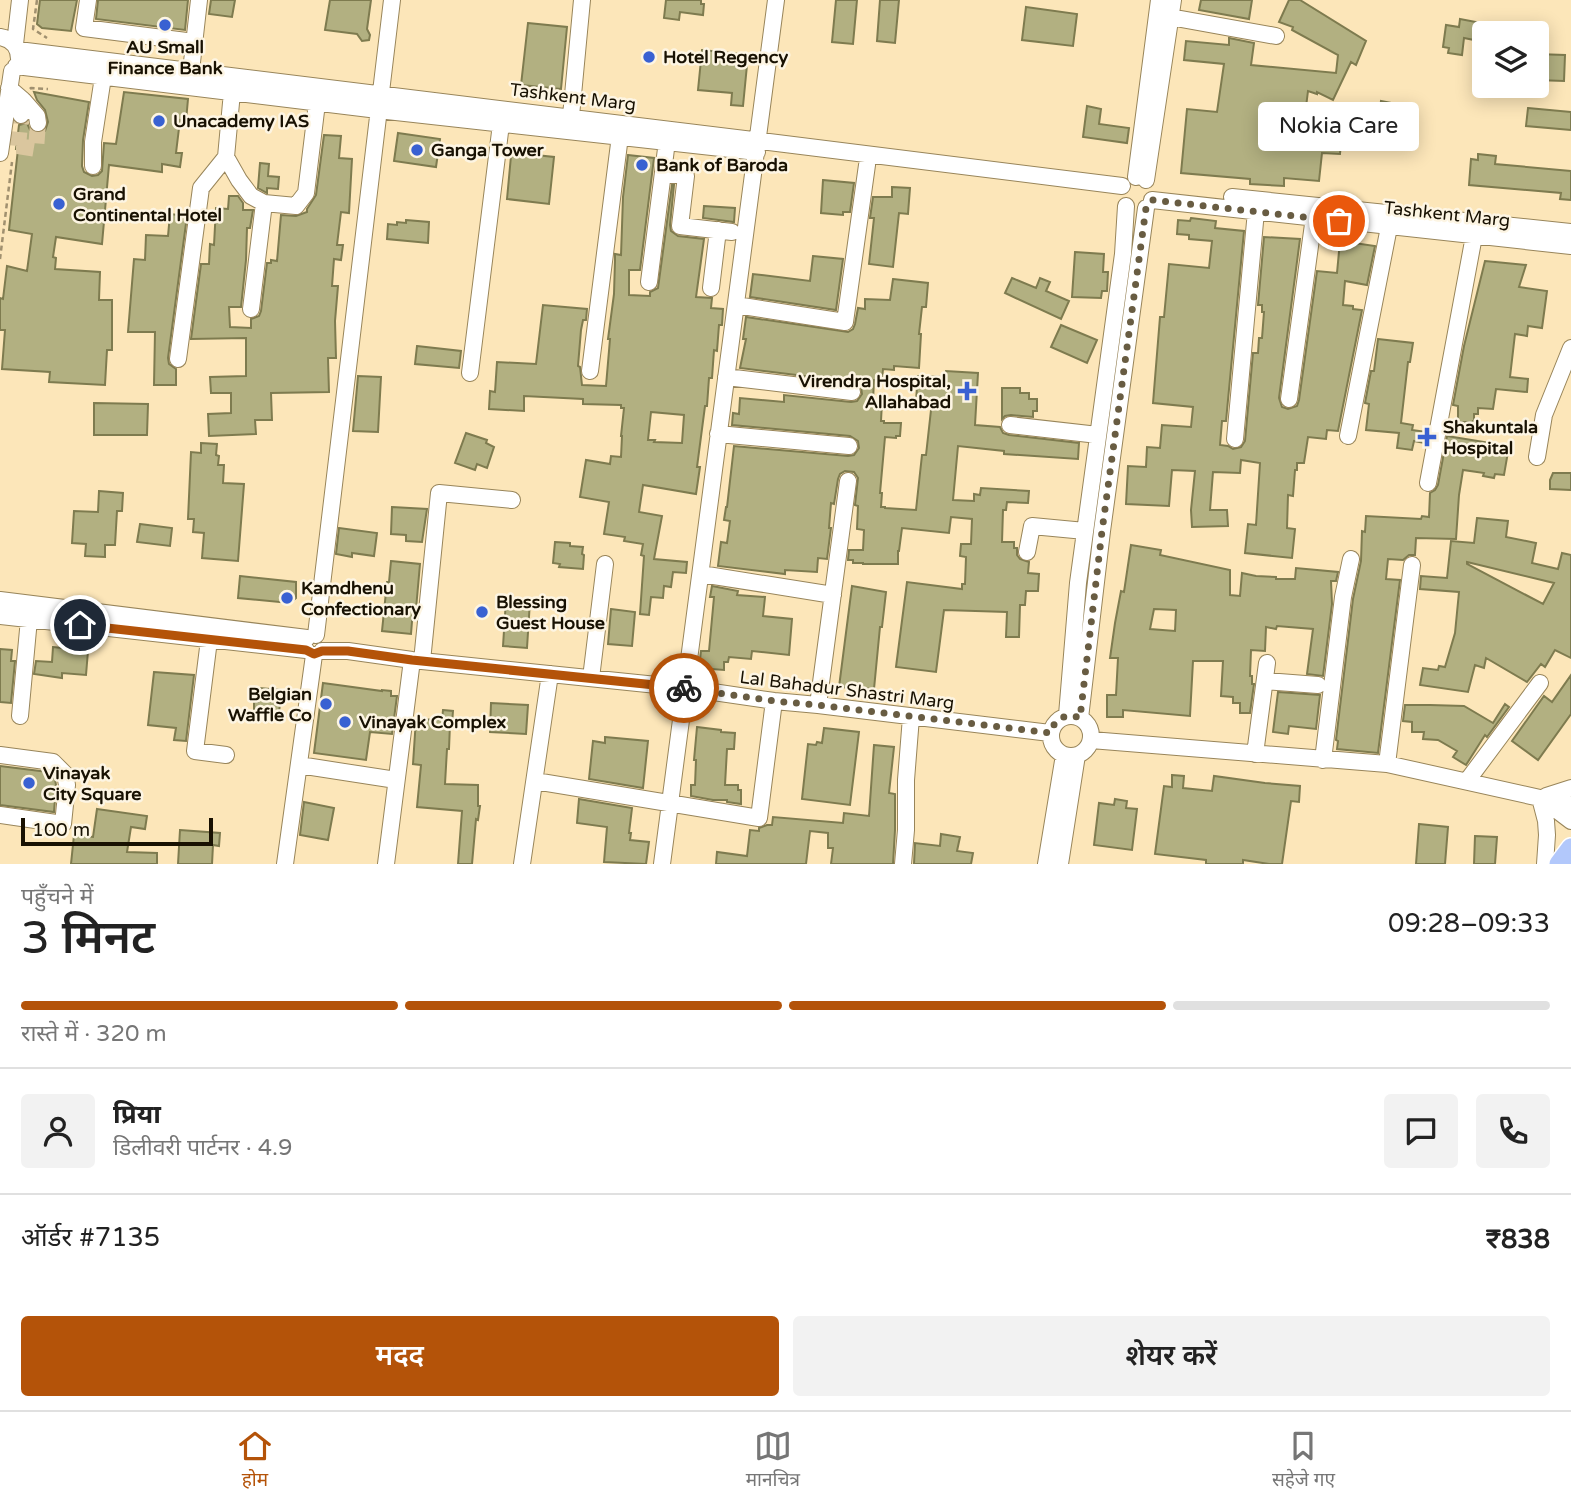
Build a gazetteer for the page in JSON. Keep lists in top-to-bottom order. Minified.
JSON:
{"streets":{"street":["Tashkent Marg","Lal Bahadur Shastri Marg"]},"places":{"other":["AU Small Finance Bank","Hotel Regency","Unacademy IAS","Ganga Tower","Bank of Baroda","Grand Continental Hotel","Nokia Care","Kamdhenu Confectionary","Blessing Guest House","Belgian Waffle Co","Vinayak Complex","Vinayak City Square"],"health":["Virendra Hospital, Allahabad","Shakuntala Hospital"]},"scale_bar":"100 m","page":{"bubble":"Nokia Care","scale":"100 m","heading":["3 मिनट","पहुँचने में","09:28–09:33"],"panel":["प्रिया","डिलीवरी पार्टनर · 4.9","ऑर्डर #7135","₹838"],"bar":"रास्ते में · 320 m","buttons":["मदद","शेयर करें"],"tabs":["होम","मानचित्र","सहेजे गए"]}}
